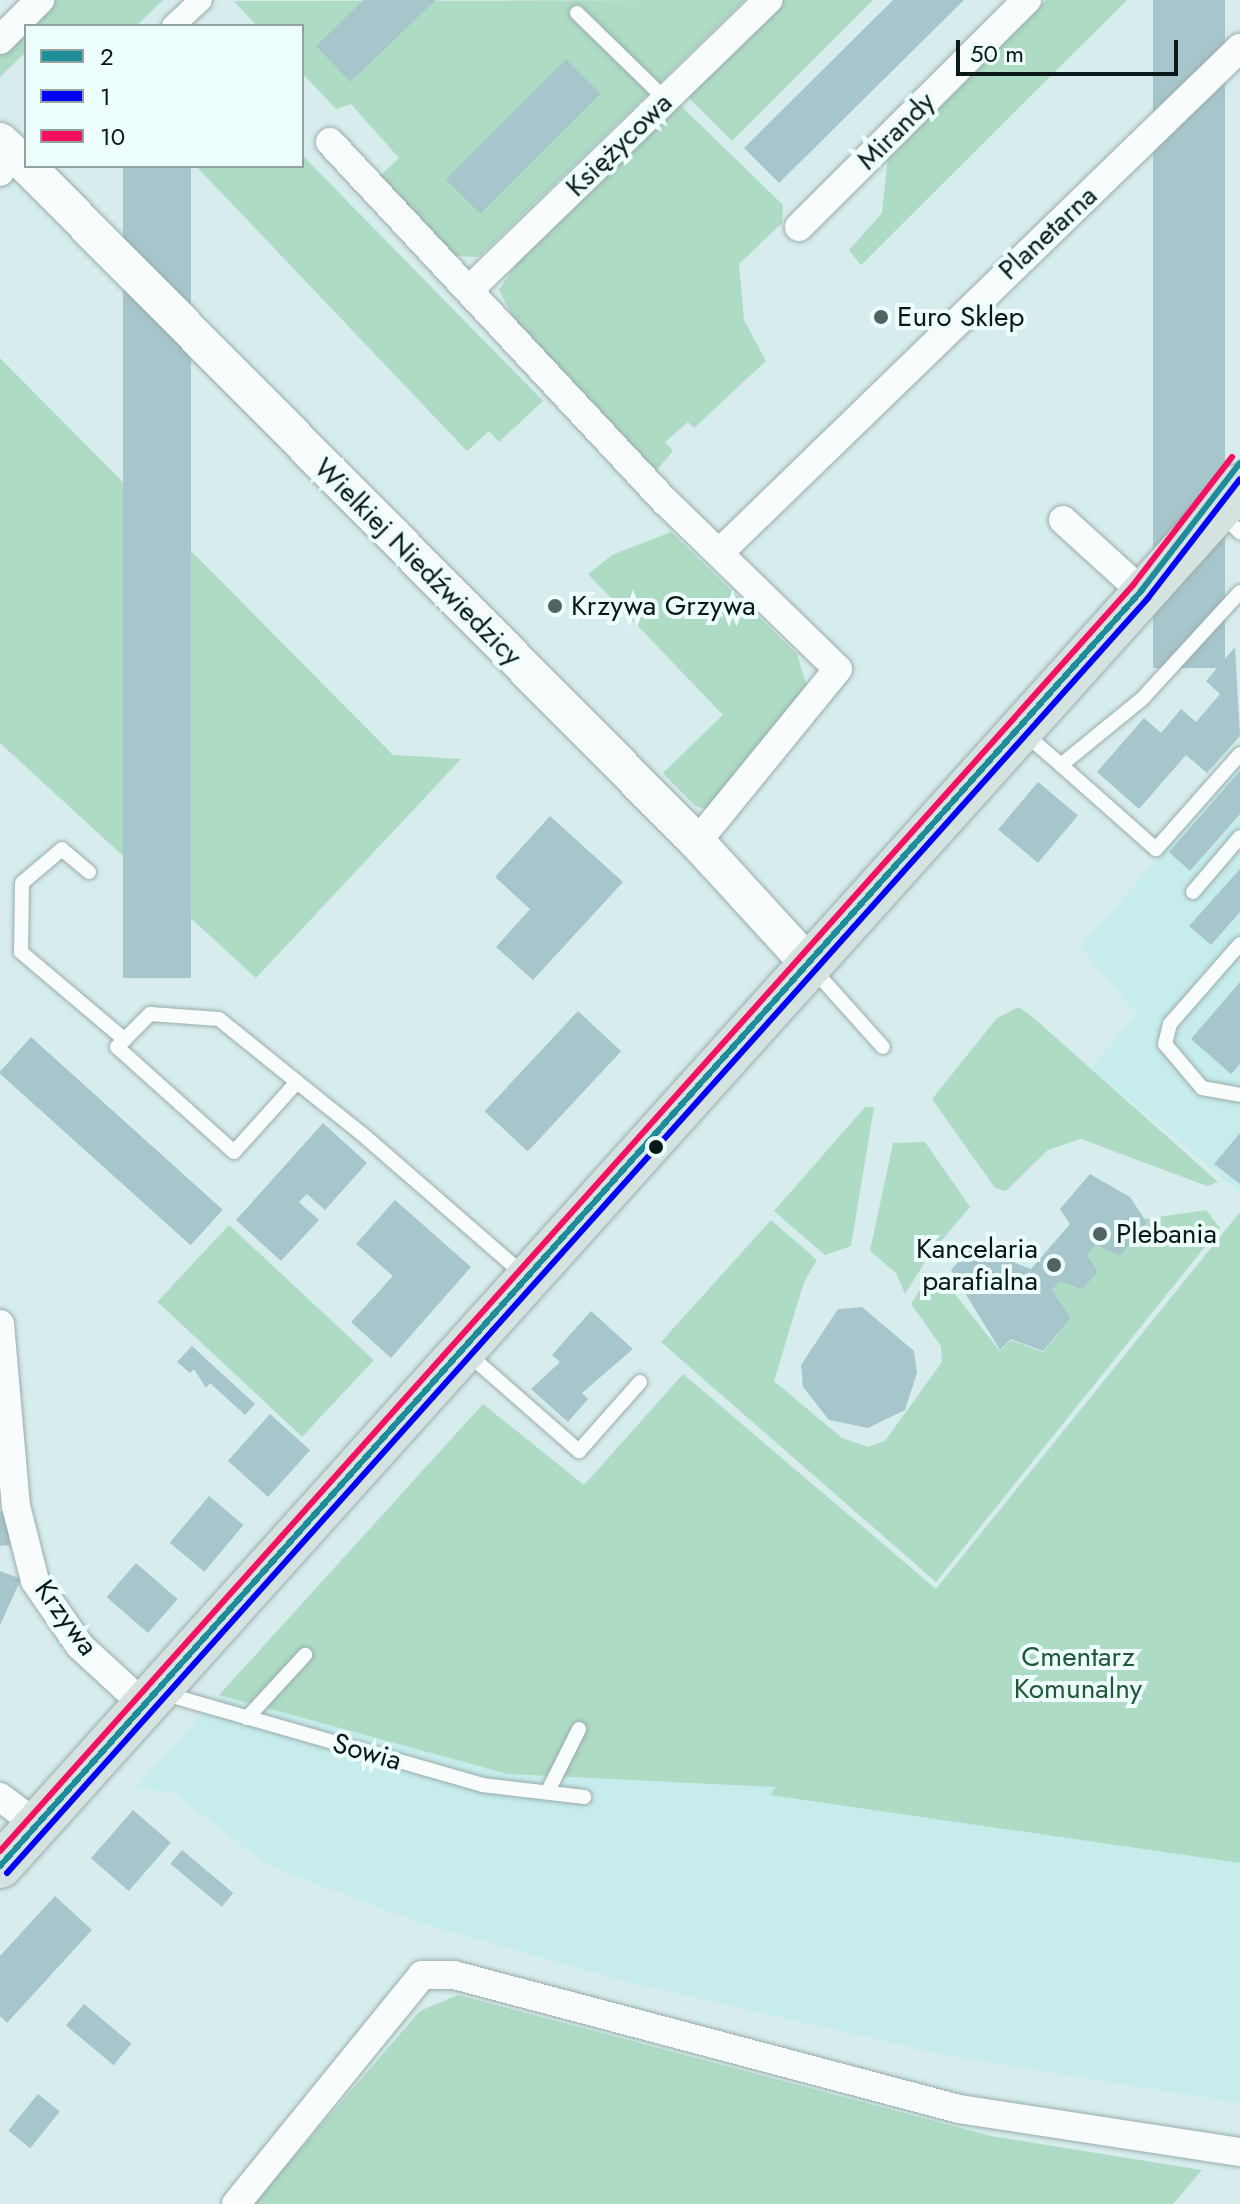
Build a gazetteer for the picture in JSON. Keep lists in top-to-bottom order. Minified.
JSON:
{"streets":{"street":["Mirandy","Księżycowa","Planetarna","Wielkiej Niedźwiedzicy","Krzywa"],"lane":["Sowia"]},"crossings":[["Krzywa","Sowia"]],"parks":["Cmentarz Komunalny"],"places":["Euro Sklep","Krzywa Grzywa","Plebania","Kancelaria parafialna"],"lines":["transit line 10","transit line 2","transit line 1"],"legend":["2","1","10"],"scale_bar":"50 m"}
